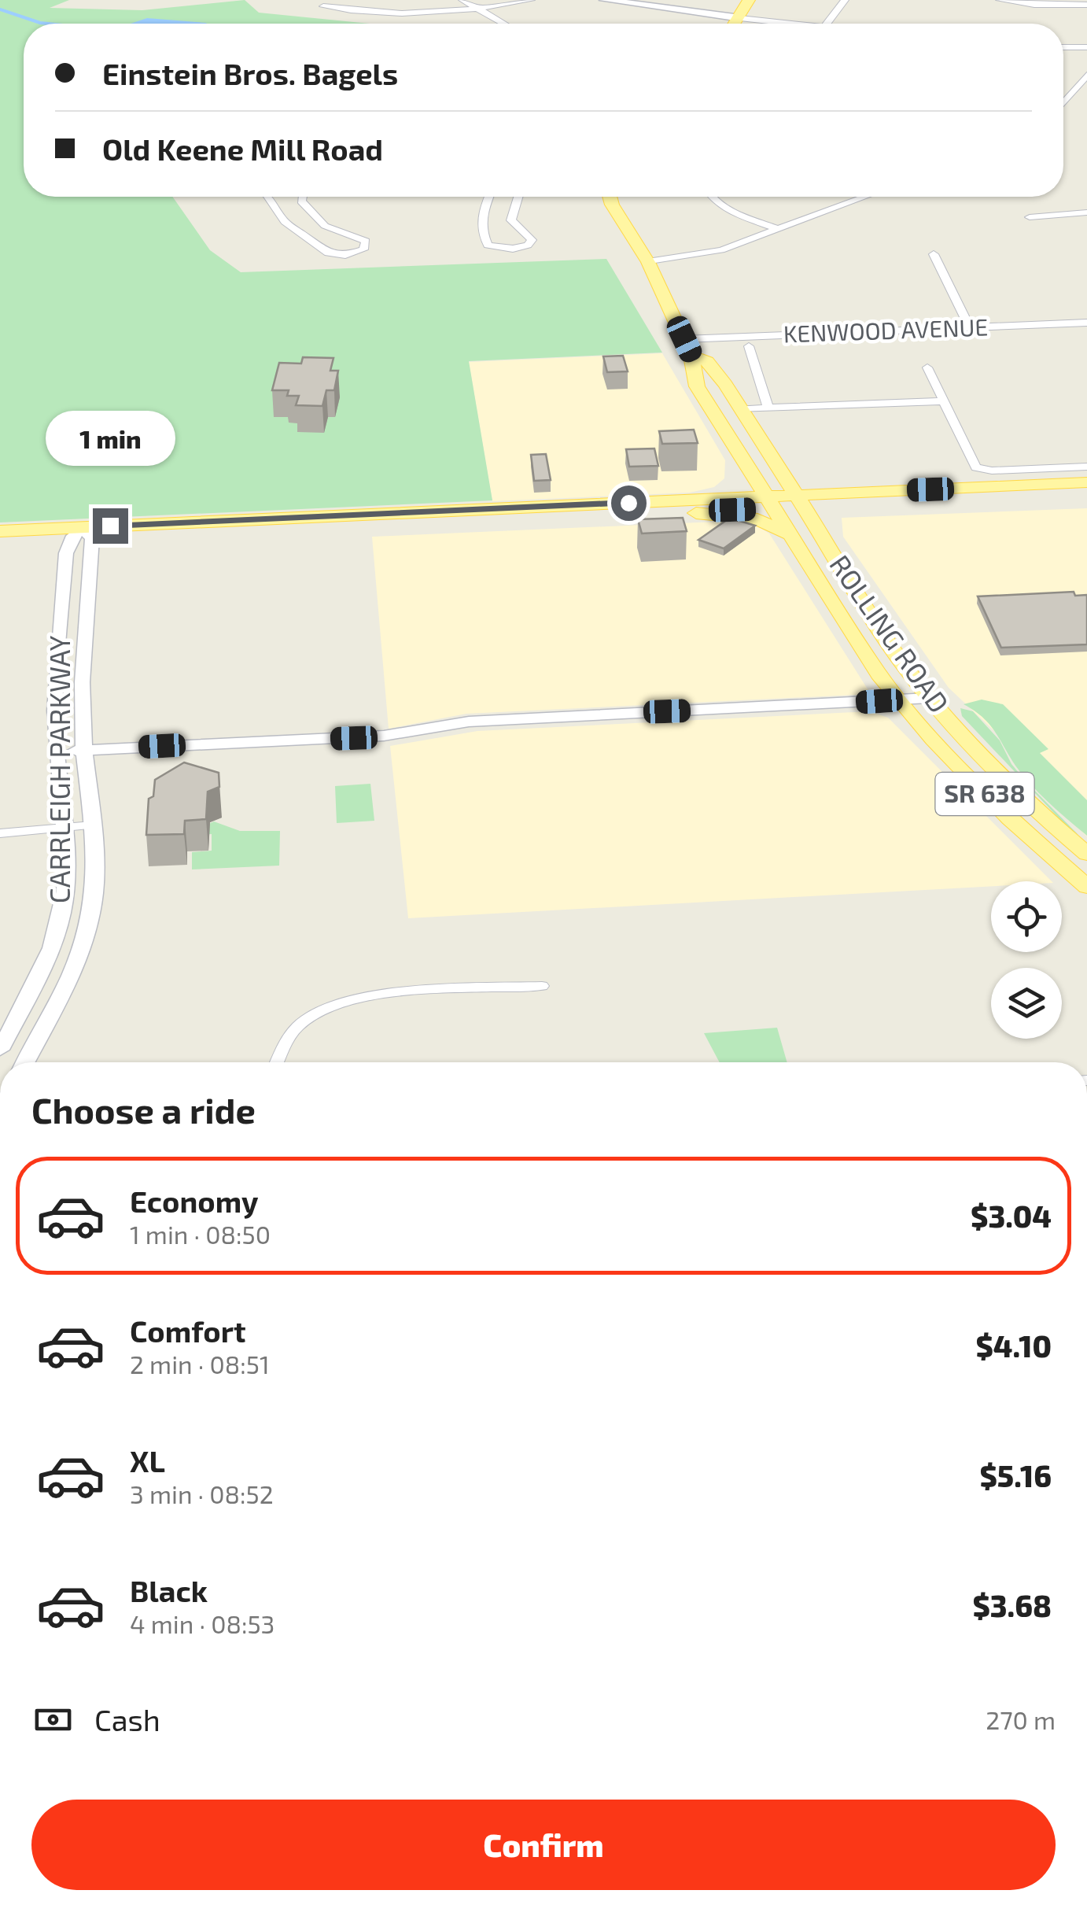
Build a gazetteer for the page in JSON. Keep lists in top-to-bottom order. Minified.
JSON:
{"streets":{"main road":["ROLLING ROAD","SR 638"],"street":["KENWOOD AVENUE","CARRLEIGH PARKWAY"]},"crossings":[["KENWOOD AVENUE","ROLLING ROAD"]],"page":{"banner":["Einstein Bros. Bagels","Old Keene Mill Road"],"bubble":"1 min","heading":"Choose a ride","list":[{"name":"Economy","note":"1 min · 08:50","value":"$3.04"},{"name":"Comfort","note":"2 min · 08:51","value":"$4.10"},{"name":"XL","note":"3 min · 08:52","value":"$5.16"},{"name":"Black","note":"4 min · 08:53","value":"$3.68"}],"pay":["Cash","270 m"],"buttons":"Confirm"}}
